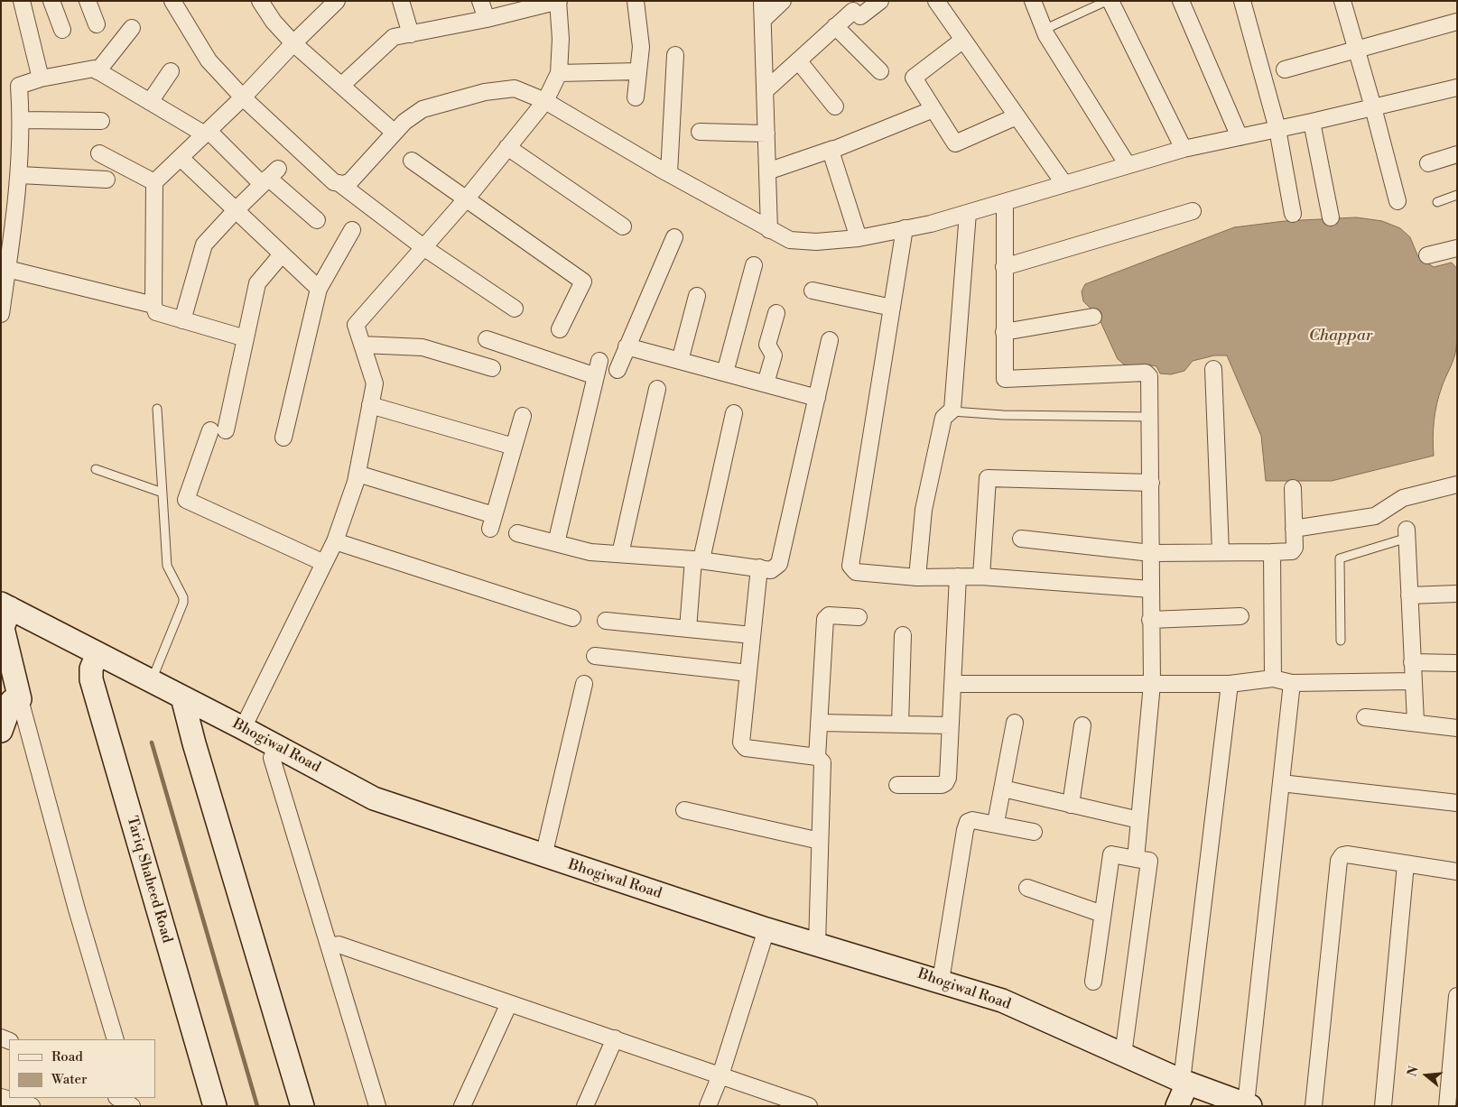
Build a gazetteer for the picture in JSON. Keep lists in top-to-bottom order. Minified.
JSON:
{"streets":{"main road":["Bhogiwal Road","Tariq Shaheed Road"]},"crossings":[["Bhogiwal Road","Tariq Shaheed Road"]],"water":["Chappar"],"legend":["Road","Water"],"north":"left"}
